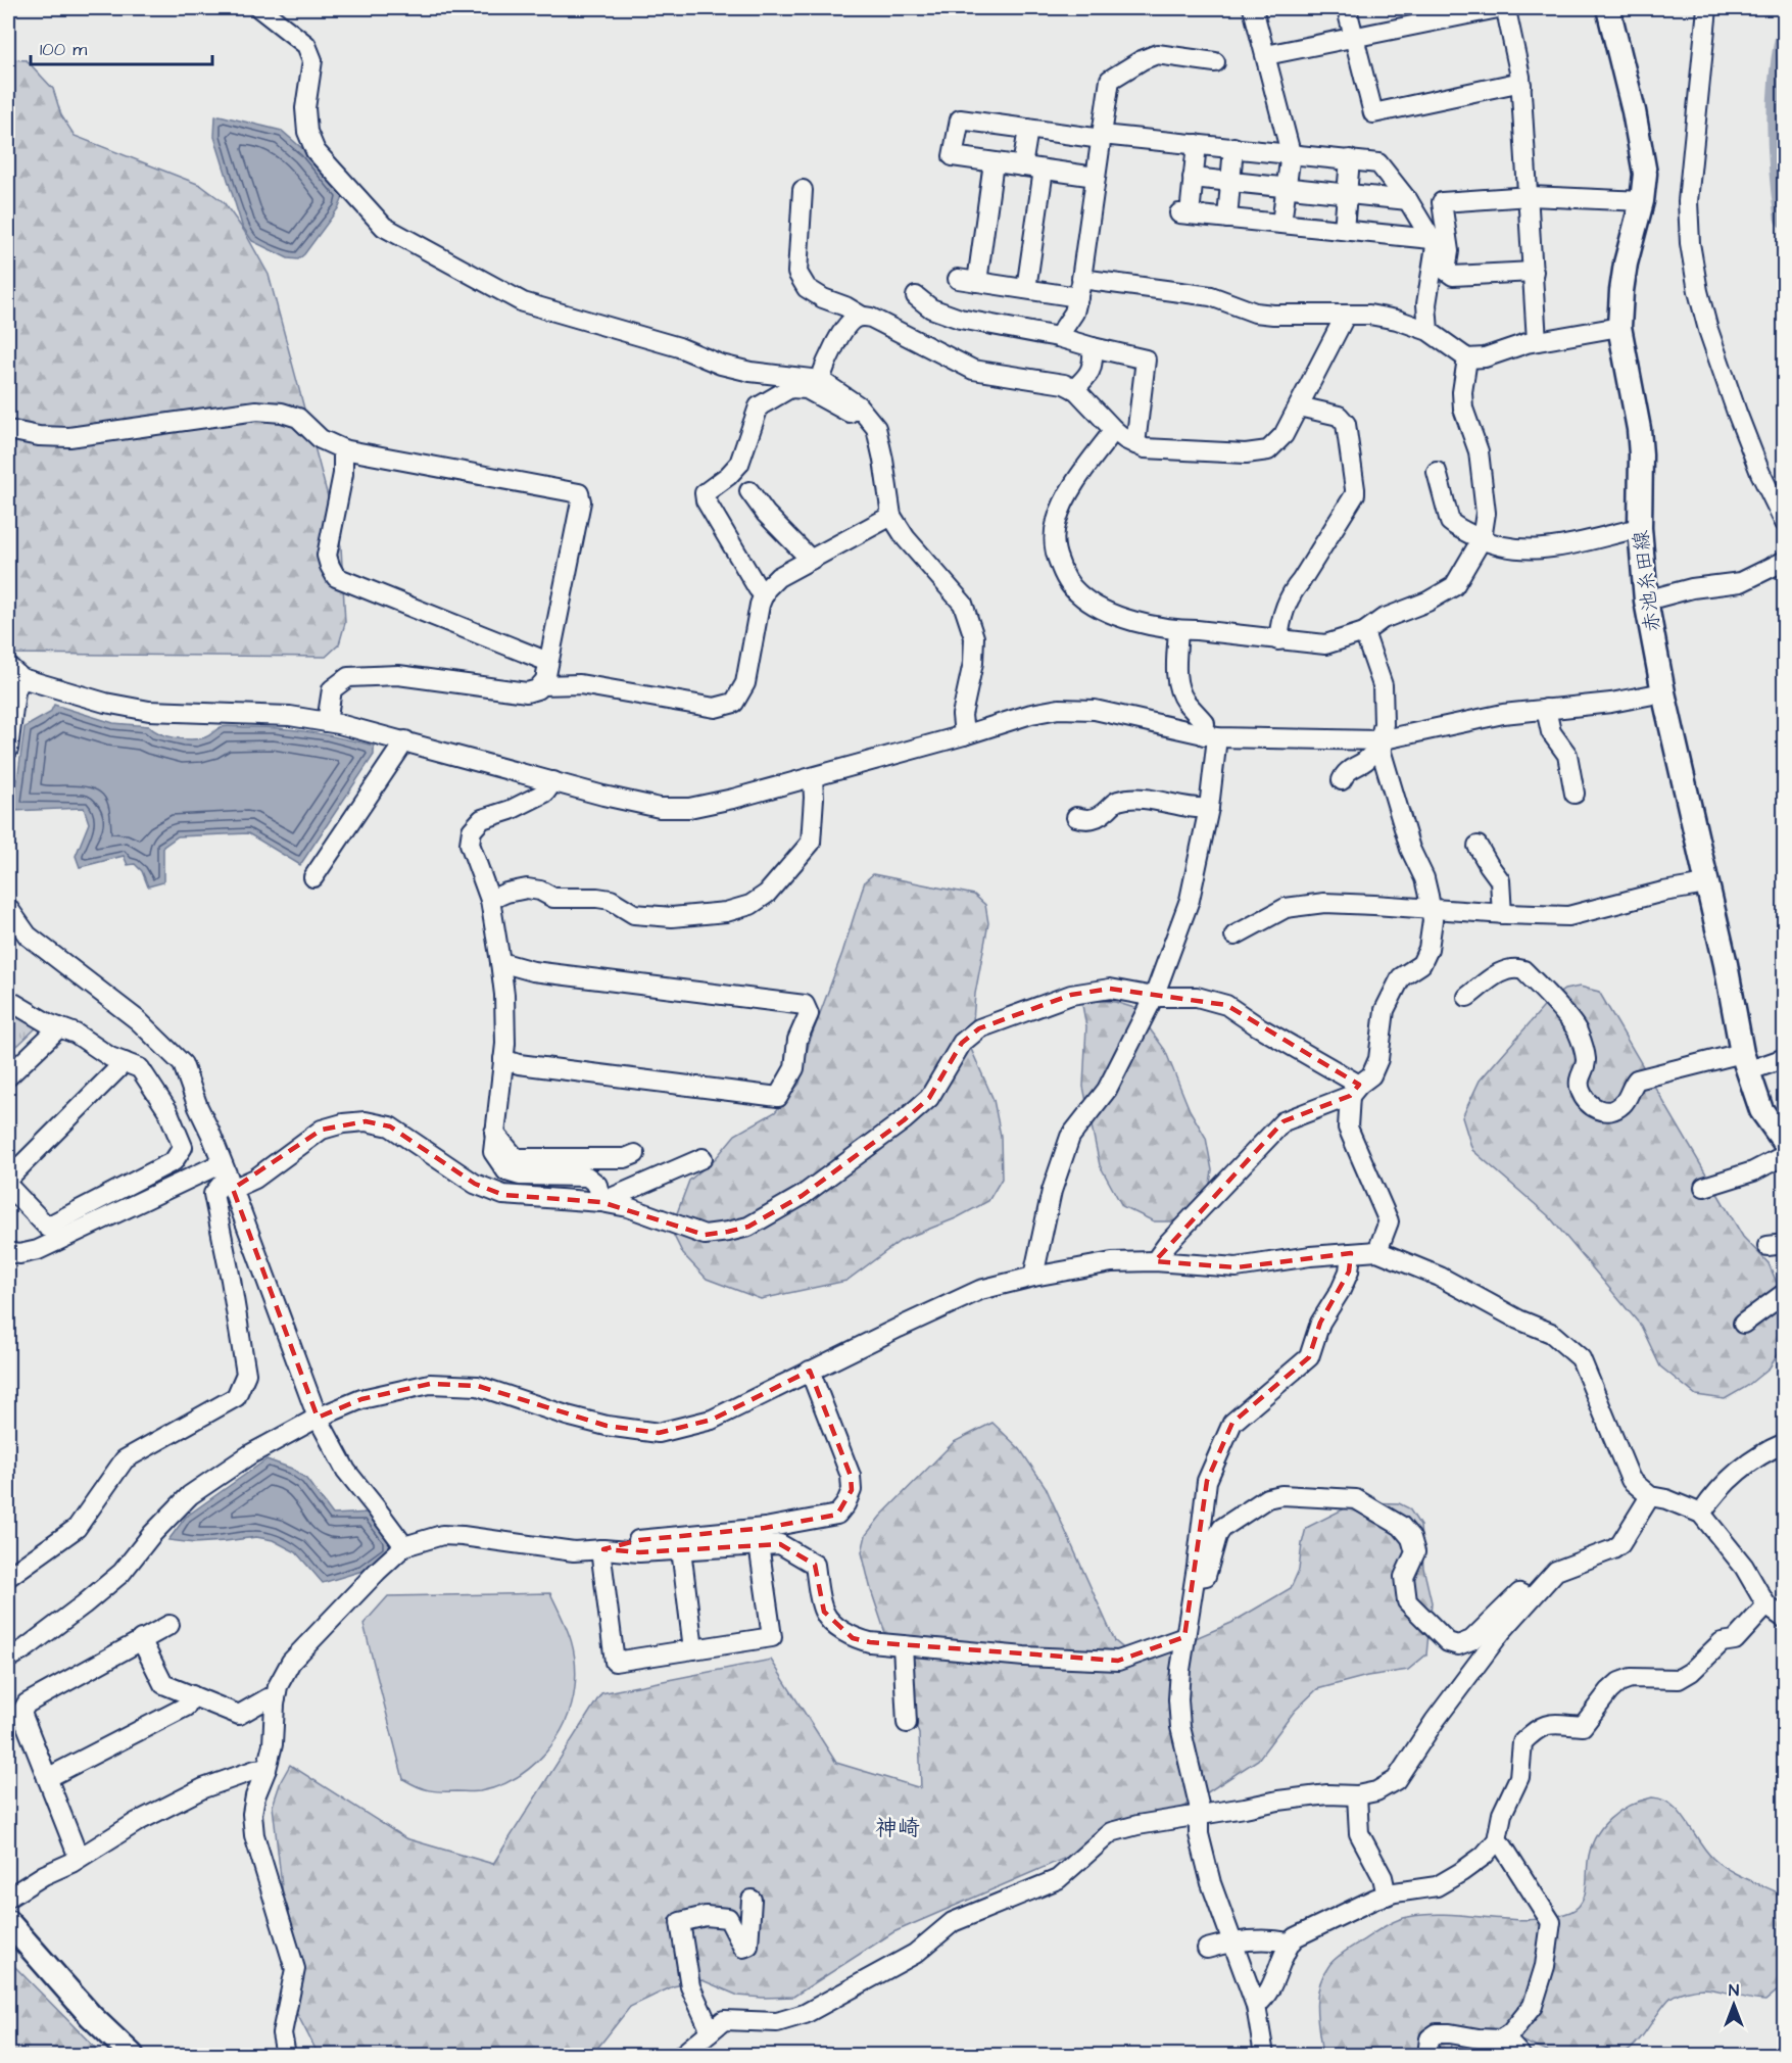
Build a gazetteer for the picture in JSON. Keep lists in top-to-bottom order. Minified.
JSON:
{"streets":{"main road":["赤池糸田線"]},"districts":["神崎"],"scale_bar":"100 m","north":"top"}
